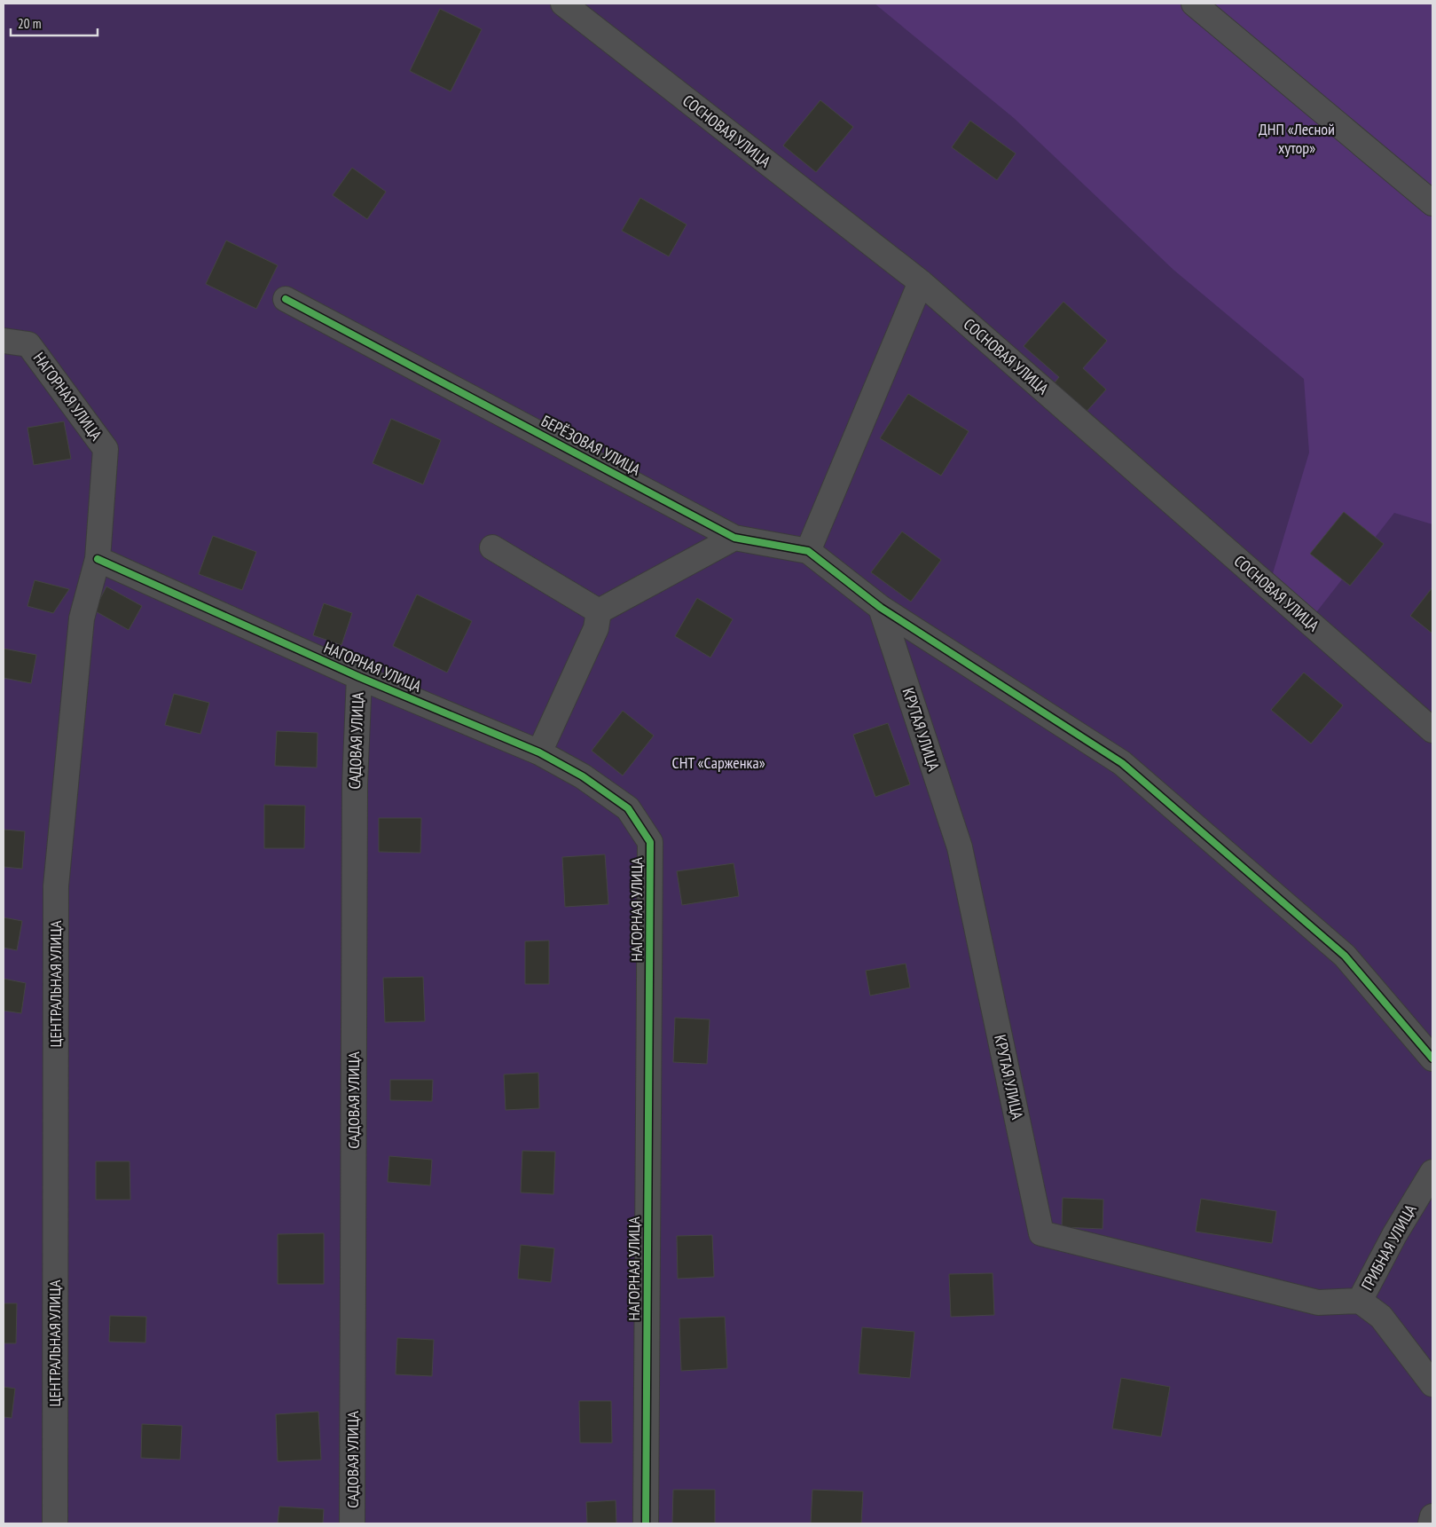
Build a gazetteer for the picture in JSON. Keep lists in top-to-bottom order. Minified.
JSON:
{"streets":{"street":["СОСНОВАЯ УЛИЦА","НАГОРНАЯ УЛИЦА","БЕРЁЗОВАЯ УЛИЦА","КРУТАЯ УЛИЦА","САДОВАЯ УЛИЦА","ЦЕНТРАЛЬНАЯ УЛИЦА","ГРИБНАЯ УЛИЦА"]},"crossings":[["НАГОРНАЯ УЛИЦА","САДОВАЯ УЛИЦА"],["НАГОРНАЯ УЛИЦА","ЦЕНТРАЛЬНАЯ УЛИЦА"],["БЕРЁЗОВАЯ УЛИЦА","КРУТАЯ УЛИЦА"],["КРУТАЯ УЛИЦА","ГРИБНАЯ УЛИЦА"]],"parks":["ДНП «Лесной хутор»","СНТ «Сарженка»"],"scale_bar":"20 m"}
